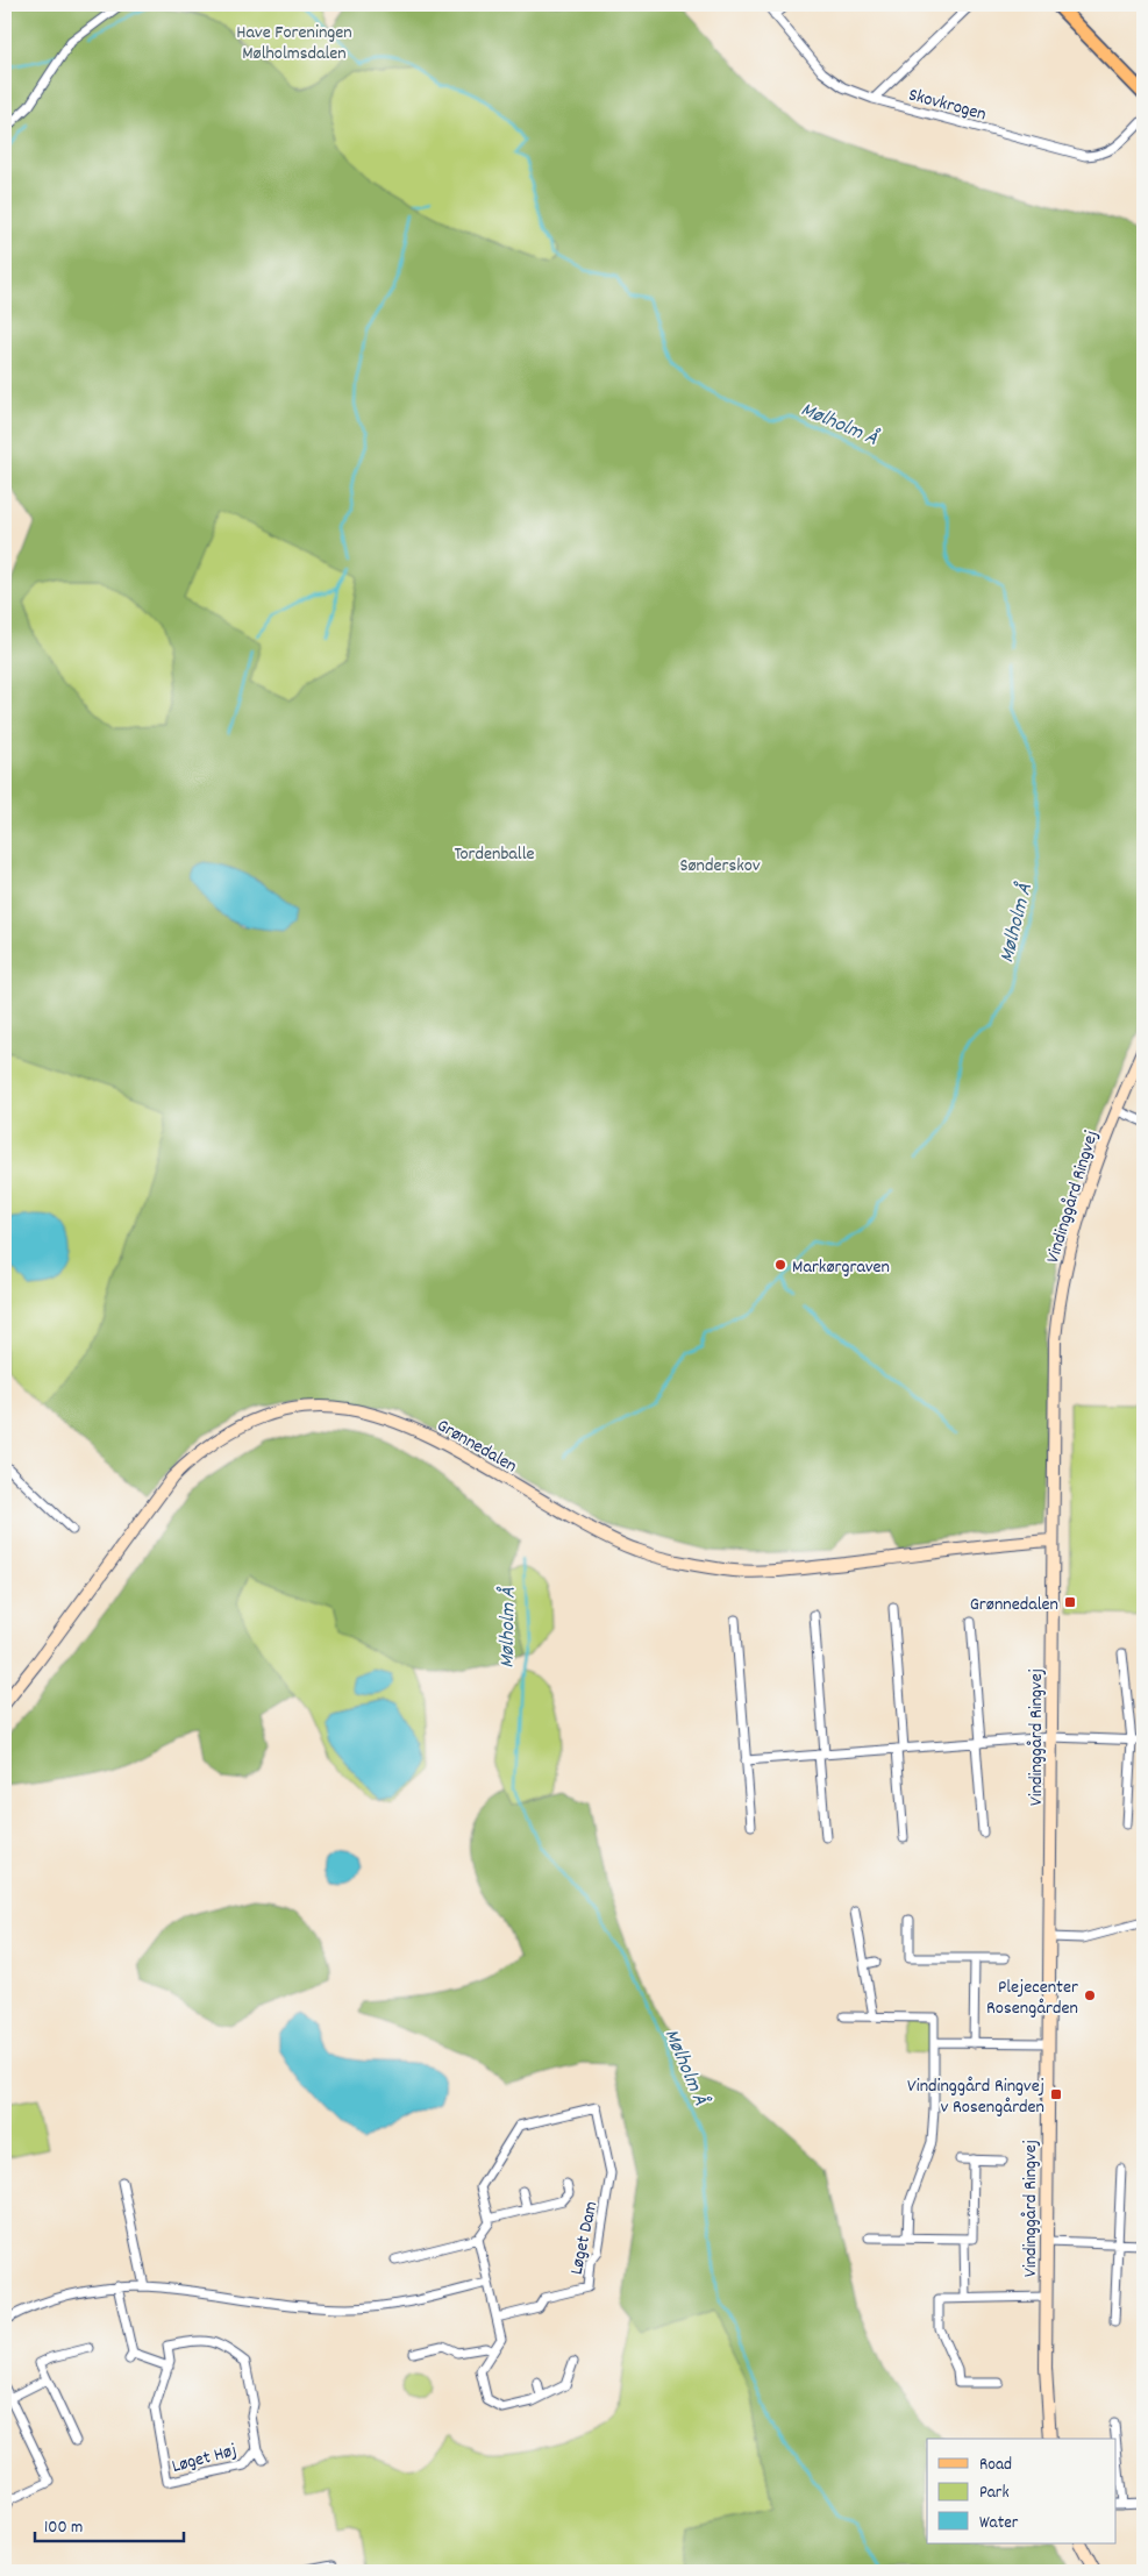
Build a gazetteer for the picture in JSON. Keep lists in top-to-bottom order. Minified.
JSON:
{"streets":{"street":["Skovkrogen","Vindinggård Ringvej","Grønnedalen","Løget Dam","Løget Høj"]},"crossings":[["Vindinggård Ringvej","Grønnedalen"]],"water":["Mølholm Å"],"parks":["Have Foreningen Mølholmsdalen","Tordenballe","Sønderskov"],"places":{"other":["Markørgraven","Plejecenter Rosengården"],"transit":["Grønnedalen","Vindinggård Ringvej v Rosengården"]},"legend":["Road","Park","Water"],"scale_bar":"100 m"}
